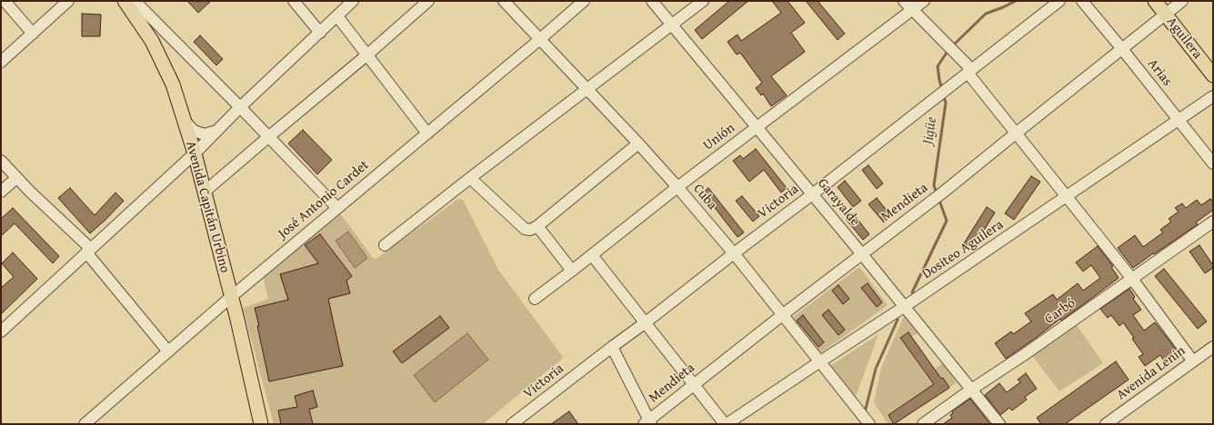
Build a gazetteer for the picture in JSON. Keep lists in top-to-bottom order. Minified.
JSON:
{"streets":{"main road":["Aguilera","Avenida Capitán Urbino"],"street":["Arias","Unión","Cuba","José Antonio Cardet","Victoria","Garayalde","Mendieta","Dositeo Aguilera","Carbó","Avenida Lenin"]},"crossings":[["Aguilera","Mendieta"],["Arias","Mendieta"],["Arias","Dositeo Aguilera"],["Unión","Cuba"],["Unión","Garayalde"],["Cuba","José Antonio Cardet"],["Cuba","Victoria"],["Cuba","Mendieta"],["Cuba","Dositeo Aguilera"],["José Antonio Cardet","Avenida Capitán Urbino"],["Victoria","Garayalde"],["Garayalde","Mendieta"],["Garayalde","Dositeo Aguilera"],["Garayalde","Carbó"]],"water":["Jigüe"]}
